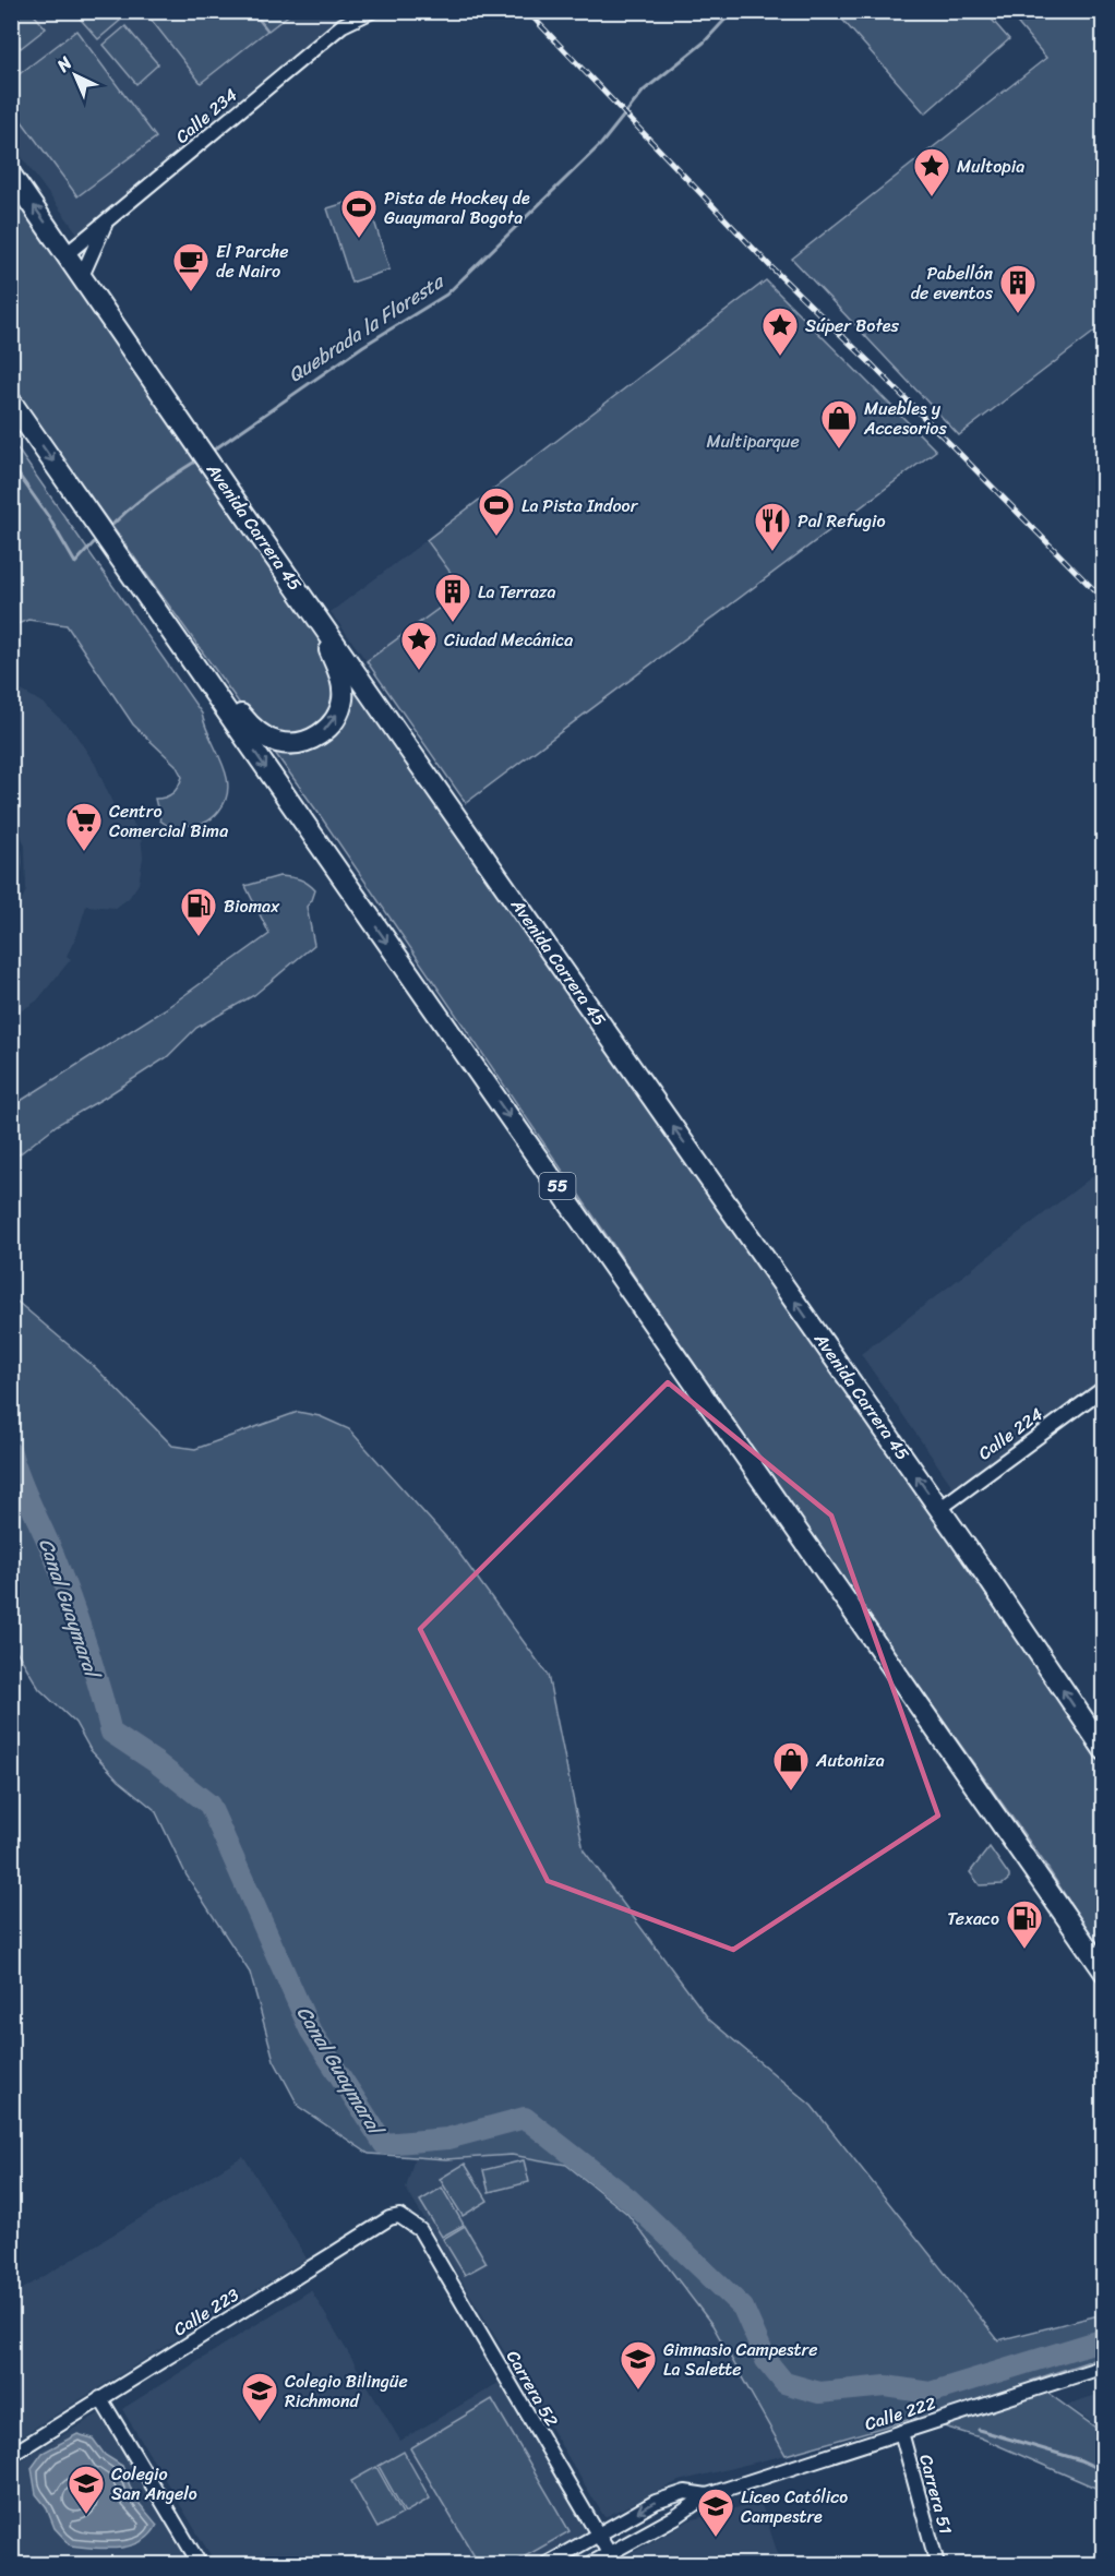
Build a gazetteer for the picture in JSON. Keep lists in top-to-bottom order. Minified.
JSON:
{"streets":{"highway":["Avenida Carrera 45","55"],"street":["Calle 234","Calle 224","Calle 223","Carrera 52","Calle 222","Carrera 51"]},"crossings":[["Calle 234","Avenida Carrera 45"],["Avenida Carrera 45","Calle 224"],["Calle 223","Carrera 52"],["Carrera 52","Calle 222"],["Calle 222","Carrera 51"]],"water":["Quebrada la Floresta","Canal Guaymaral"],"parks":["Multiparque"],"places":{"place":["Multopia","Súper Botes","Ciudad Mecánica"],"sports":["Pista de Hockey de Guaymaral Bogota","La Pista Indoor"],"cafe":["El Parche de Nairo"],"building":["Pabellón de eventos","La Terraza"],"shop":["Muebles y Accesorios","Autoniza"],"restaurant":["Pal Refugio"],"supermarket":["Centro Comercial Bima"],"fuel station":["Biomax","Texaco"],"school or university":["Gimnasio Campestre La Salette","Colegio Bilingüe Richmond","Colegio San Angelo","Liceo Católico Campestre"]},"north":"top left"}
